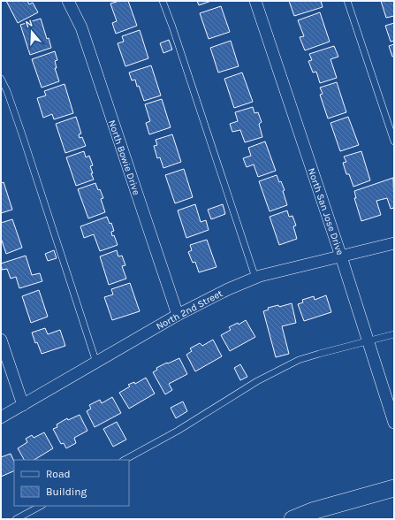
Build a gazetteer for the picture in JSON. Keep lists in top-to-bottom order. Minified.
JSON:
{"streets":{"street":["North Bowie Drive","North San Jose Drive","North 2nd Street"]},"crossings":[["North Bowie Drive","North 2nd Street"],["North San Jose Drive","North 2nd Street"]],"legend":["Road","Building"],"north":"top"}
